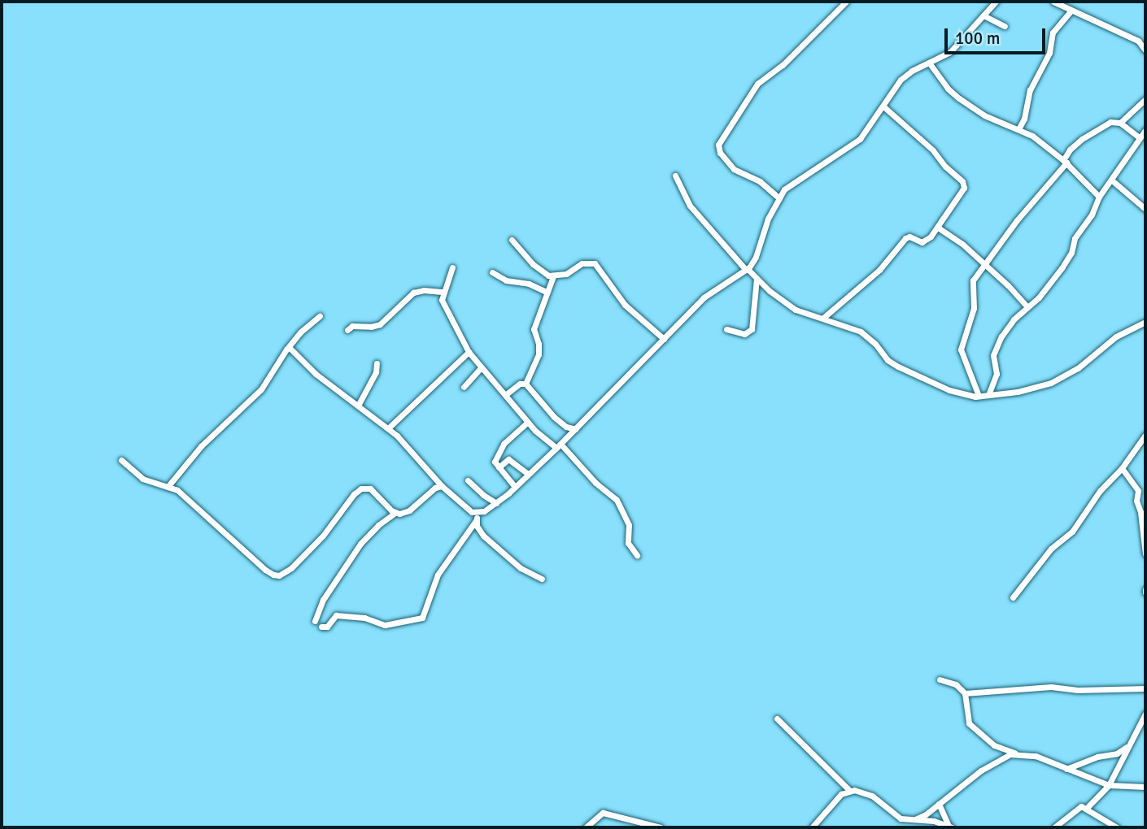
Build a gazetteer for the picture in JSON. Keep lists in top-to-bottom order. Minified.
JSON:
{"scale_bar":"100 m"}
